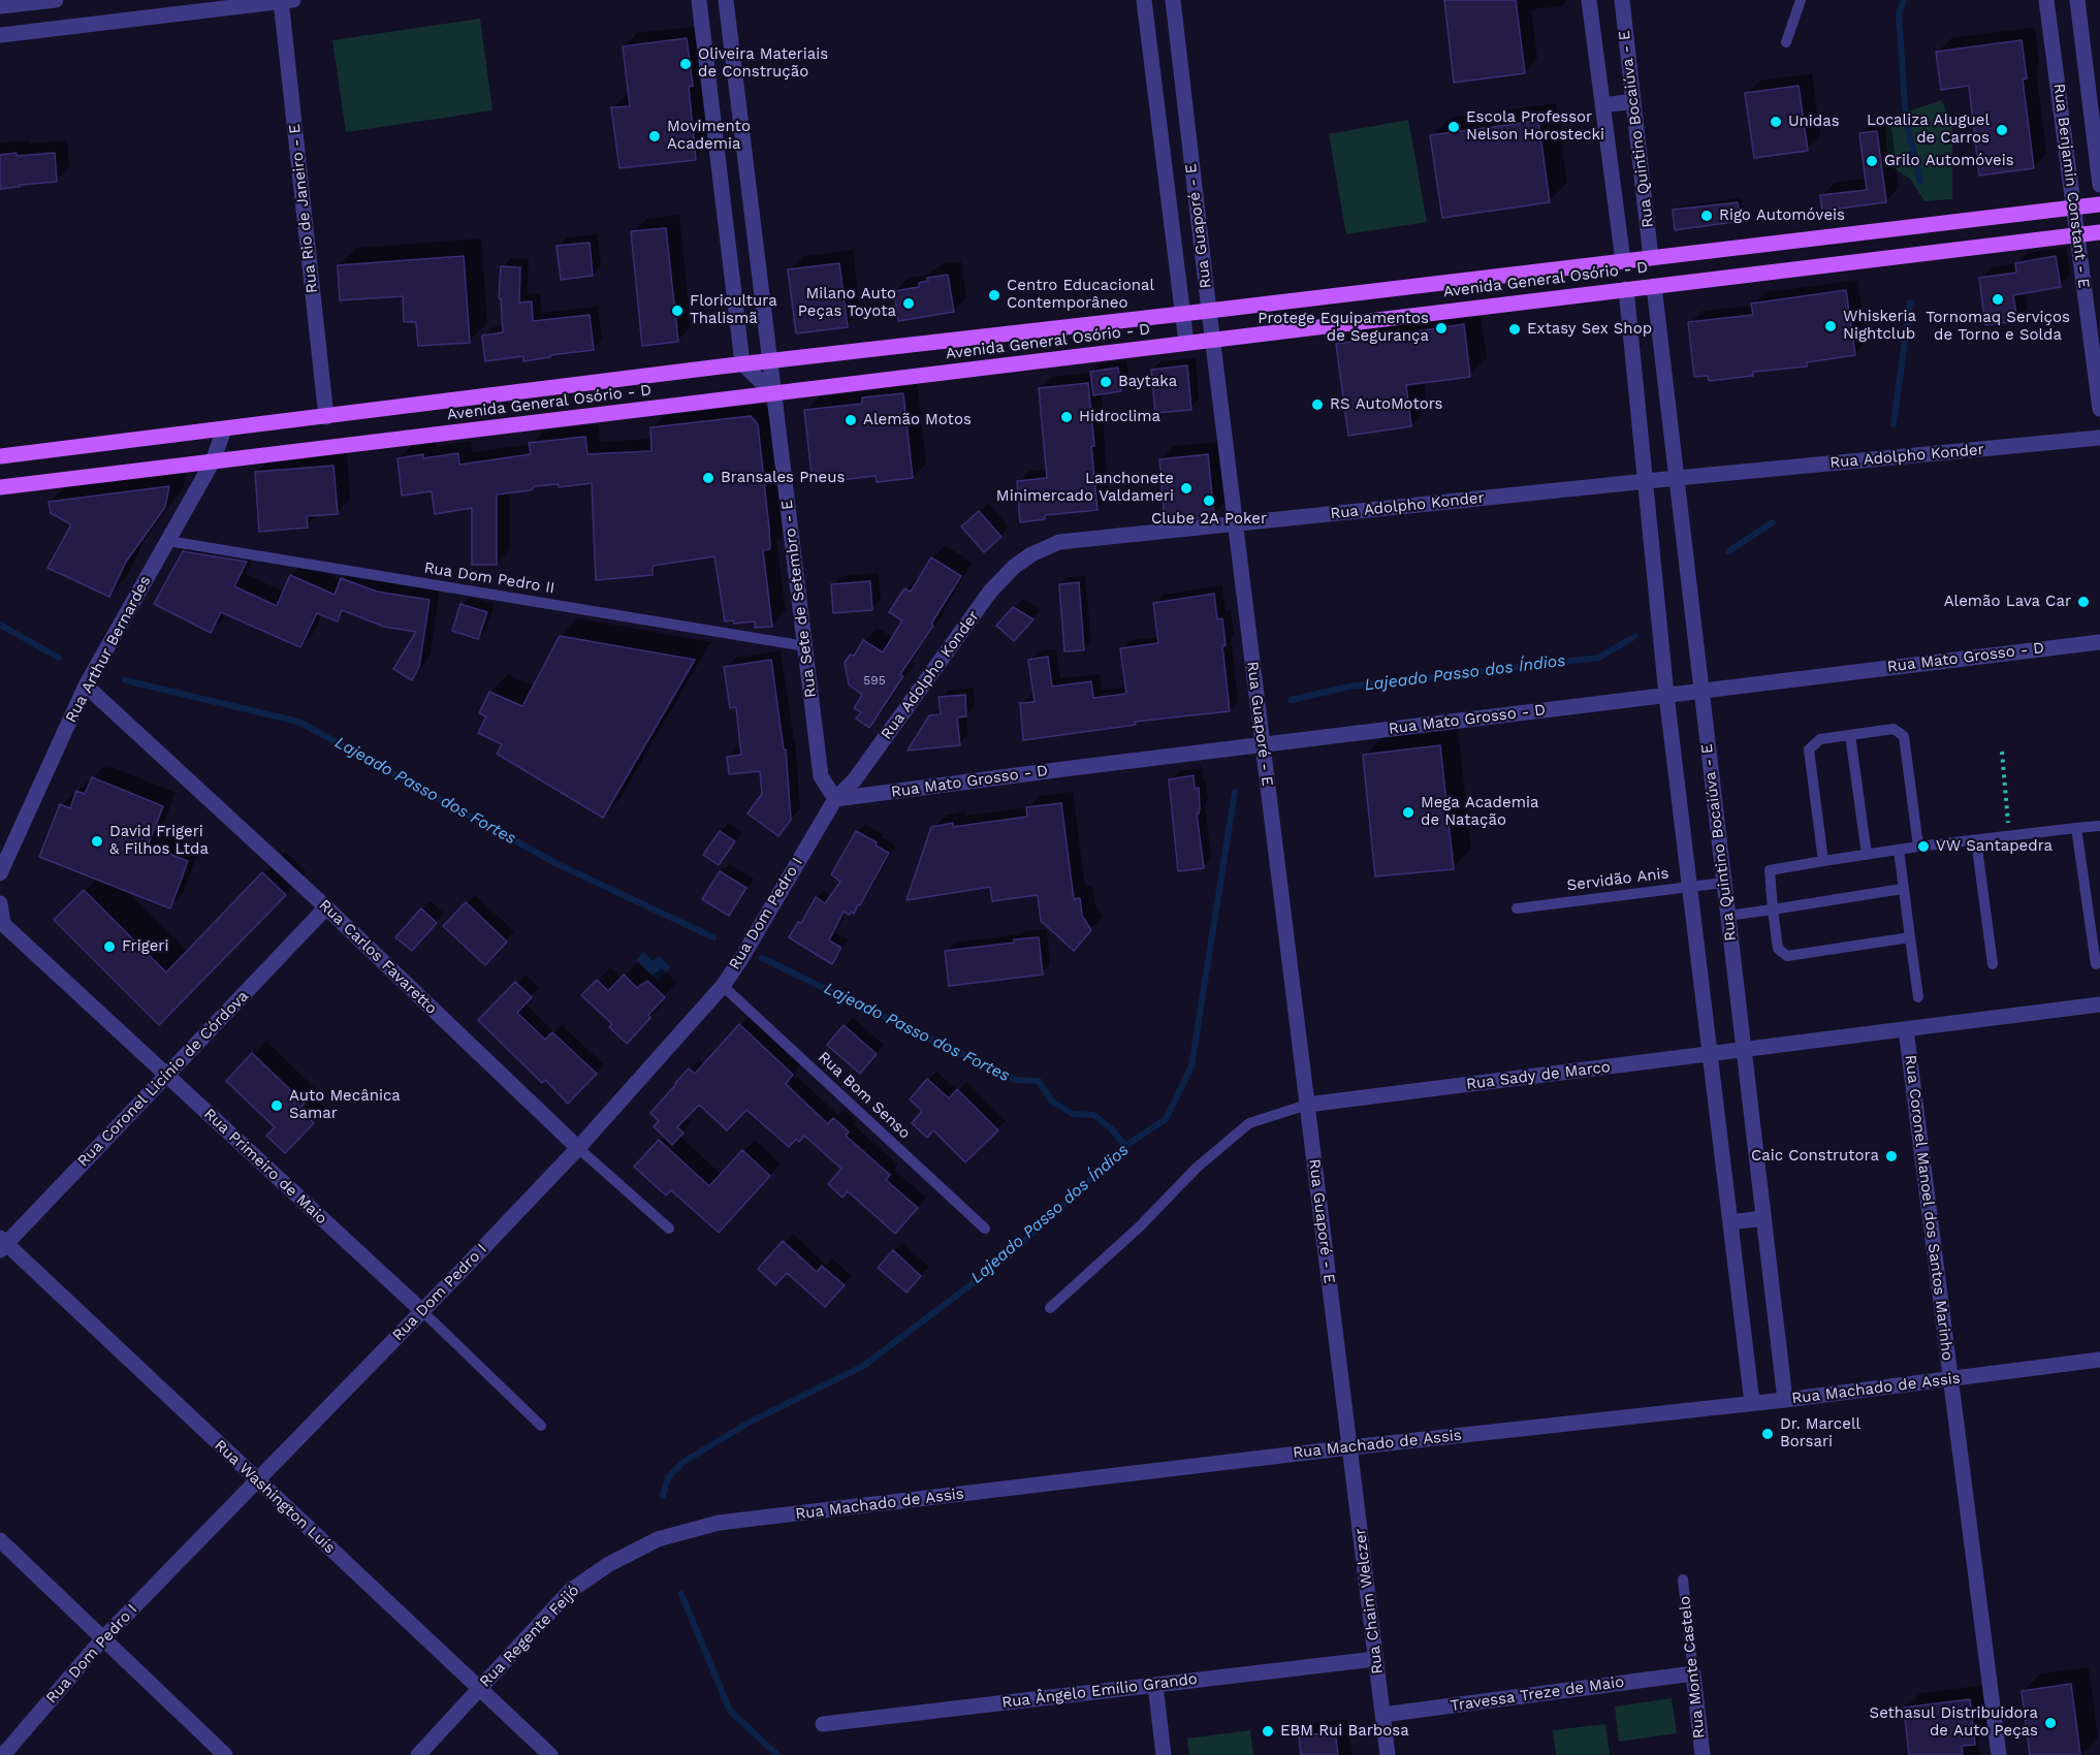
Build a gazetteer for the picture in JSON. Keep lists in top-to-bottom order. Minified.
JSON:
{"streets":{"main road":["Avenida General Osório - D"],"street":["Rua Quintino Bocaiúva - E","Rua Benjamin Constant - E","Rua Rio de Janeiro - E","Rua Guaporé - E","Rua Adolpho Konder","Rua Sete de Setembro - E","Rua Arthur Bernardes","Rua Mato Grosso - D","Rua Dom Pedro I","Rua Carlos Favaretto","Rua Sady de Marco","Rua Coronel Licínio de Córdova","Rua Primeiro de Maio","Rua Coronel Manoel dos Santos Marinho","Rua Machado de Assis","Rua Washington Luís","Rua Chaim Welczer","Rua Regente Feijó","Rua Monte Castelo","Rua Ângelo Emílio Grando","Travessa Treze de Maio"],"lane":["Rua Dom Pedro II","Servidão Anis","Rua Bom Senso"]},"crossings":[["Rua Quintino Bocaiúva - E","Avenida General Osório - D"],["Rua Quintino Bocaiúva - E","Rua Adolpho Konder"],["Rua Quintino Bocaiúva - E","Rua Mato Grosso - D"],["Rua Quintino Bocaiúva - E","Servidão Anis"],["Rua Quintino Bocaiúva - E","Rua Sady de Marco"],["Rua Quintino Bocaiúva - E","Rua Machado de Assis"],["Rua Benjamin Constant - E","Avenida General Osório - D"],["Rua Rio de Janeiro - E","Avenida General Osório - D"],["Rua Guaporé - E","Avenida General Osório - D"],["Rua Guaporé - E","Rua Adolpho Konder"],["Rua Guaporé - E","Rua Mato Grosso - D"],["Rua Guaporé - E","Rua Sady de Marco"],["Rua Guaporé - E","Rua Machado de Assis"],["Rua Guaporé - E","Rua Chaim Welczer"],["Avenida General Osório - D","Rua Sete de Setembro - E"],["Avenida General Osório - D","Rua Arthur Bernardes"],["Rua Adolpho Konder","Rua Sete de Setembro - E"],["Rua Adolpho Konder","Rua Mato Grosso - D"],["Rua Adolpho Konder","Rua Dom Pedro I"],["Rua Dom Pedro II","Rua Sete de Setembro - E"],["Rua Dom Pedro II","Rua Arthur Bernardes"],["Rua Sete de Setembro - E","Rua Mato Grosso - D"],["Rua Sete de Setembro - E","Rua Dom Pedro I"],["Rua Arthur Bernardes","Rua Carlos Favaretto"],["Rua Mato Grosso - D","Rua Dom Pedro I"],["Rua Dom Pedro I","Rua Carlos Favaretto"],["Rua Dom Pedro I","Rua Bom Senso"],["Rua Dom Pedro I","Rua Primeiro de Maio"],["Rua Dom Pedro I","Rua Washington Luís"],["Rua Carlos Favaretto","Rua Coronel Licínio de Córdova"],["Rua Sady de Marco","Rua Coronel Manoel dos Santos Marinho"],["Rua Coronel Licínio de Córdova","Rua Primeiro de Maio"],["Rua Coronel Licínio de Córdova","Rua Washington Luís"],["Rua Coronel Manoel dos Santos Marinho","Rua Machado de Assis"],["Rua Machado de Assis","Rua Chaim Welczer"],["Rua Machado de Assis","Rua Regente Feijó"],["Rua Washington Luís","Rua Regente Feijó"],["Rua Chaim Welczer","Rua Ângelo Emílio Grando"],["Rua Chaim Welczer","Travessa Treze de Maio"],["Rua Monte Castelo","Travessa Treze de Maio"]],"water":["Lajeado Passo dos Índios","Lajeado Passo dos Fortes"],"places":["Oliveira Materiais de Construção","Unidas","Escola Professor Nelson Horostecki","Localiza Aluguel de Carros","Movimento Academia","Grilo Automóveis","Rigo Automóveis","Centro Educacional Contemporâneo","Tornomaq Serviços de Torno e Solda","Milano Auto Peças Toyota","Floricultura Thalismã","Whiskeria Nightclub","Protege Equipamentos de Segurança","Extasy Sex Shop","Baytaka","RS AutoMotors","Hidroclima","Alemão Motos","Bransales Pneus","Lanchonete Minimercado Valdameri","Clube 2A Poker","Alemão Lava Car","Mega Academia de Natação","David Frigeri & Filhos Ltda","VW Santapedra","Frigeri","Auto Mecânica Samar","Caic Construtora","Dr. Marcell Borsari","Sethasul Distribuidora de Auto Peças","EBM Rui Barbosa"],"house_numbers":["595"]}
